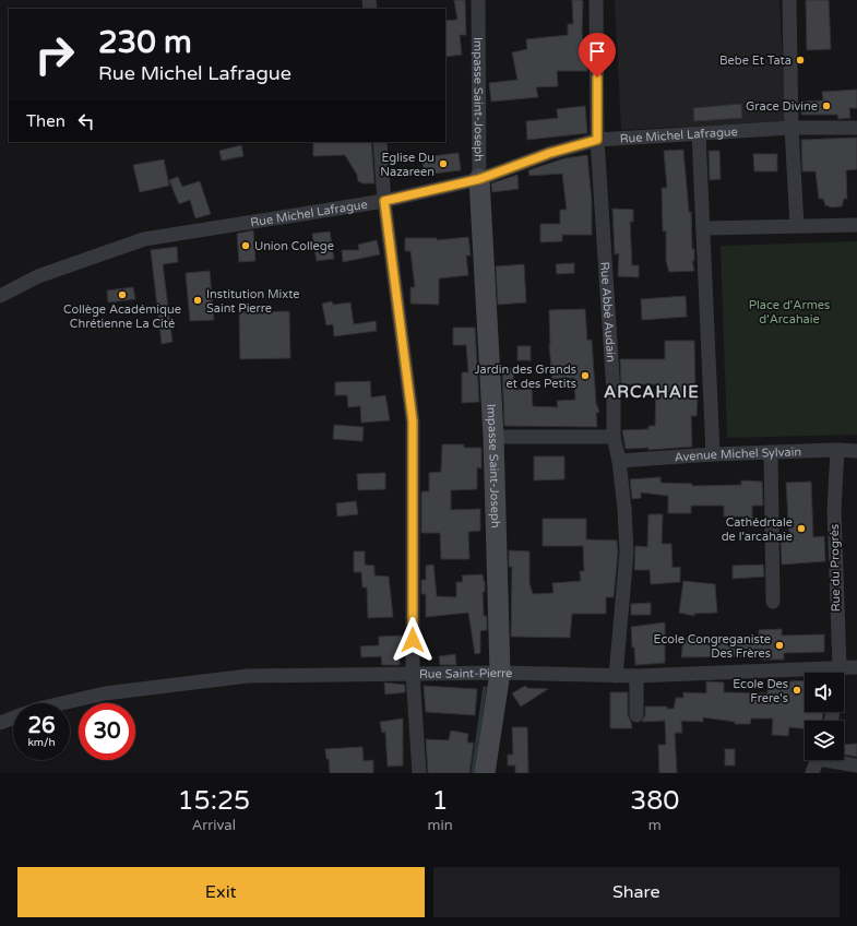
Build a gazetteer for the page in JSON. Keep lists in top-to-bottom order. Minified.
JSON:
{"streets":{"street":["Impasse Saint-Joseph","Rue Michel Lafrague","Rue Abbé Audain","Avenue Michel Sylvain","Rue du Progrès","Rue Saint-Pierre"]},"crossings":[["Impasse Saint-Joseph","Rue Michel Lafrague"],["Impasse Saint-Joseph","Rue Saint-Pierre"],["Rue Michel Lafrague","Rue Abbé Audain"],["Rue Abbé Audain","Avenue Michel Sylvain"],["Rue Abbé Audain","Rue Saint-Pierre"],["Avenue Michel Sylvain","Rue du Progrès"],["Rue du Progrès","Rue Saint-Pierre"]],"districts":["ARCAHAIE"],"parks":["Place d'Armes d'Arcahaie"],"places":["Bebe Et Tata","Grace Divine","Eglise Du Nazareen","Union College","Collège Académique Chrétienne La Cité","Institution Mixte Saint Pierre","Jardin des Grands et des Petits","Cathédrtale de l'arcahaie","Ecole Congreganiste Des Frères","Ecole Des Frere's"],"page":{"turn":["230 m","Rue Michel Lafrague"],"then":"Then","speed":"26 km/h","limit":"30","eta":["15:25","Arrival","1","min","380","m"],"buttons":["Exit","Share"]}}
